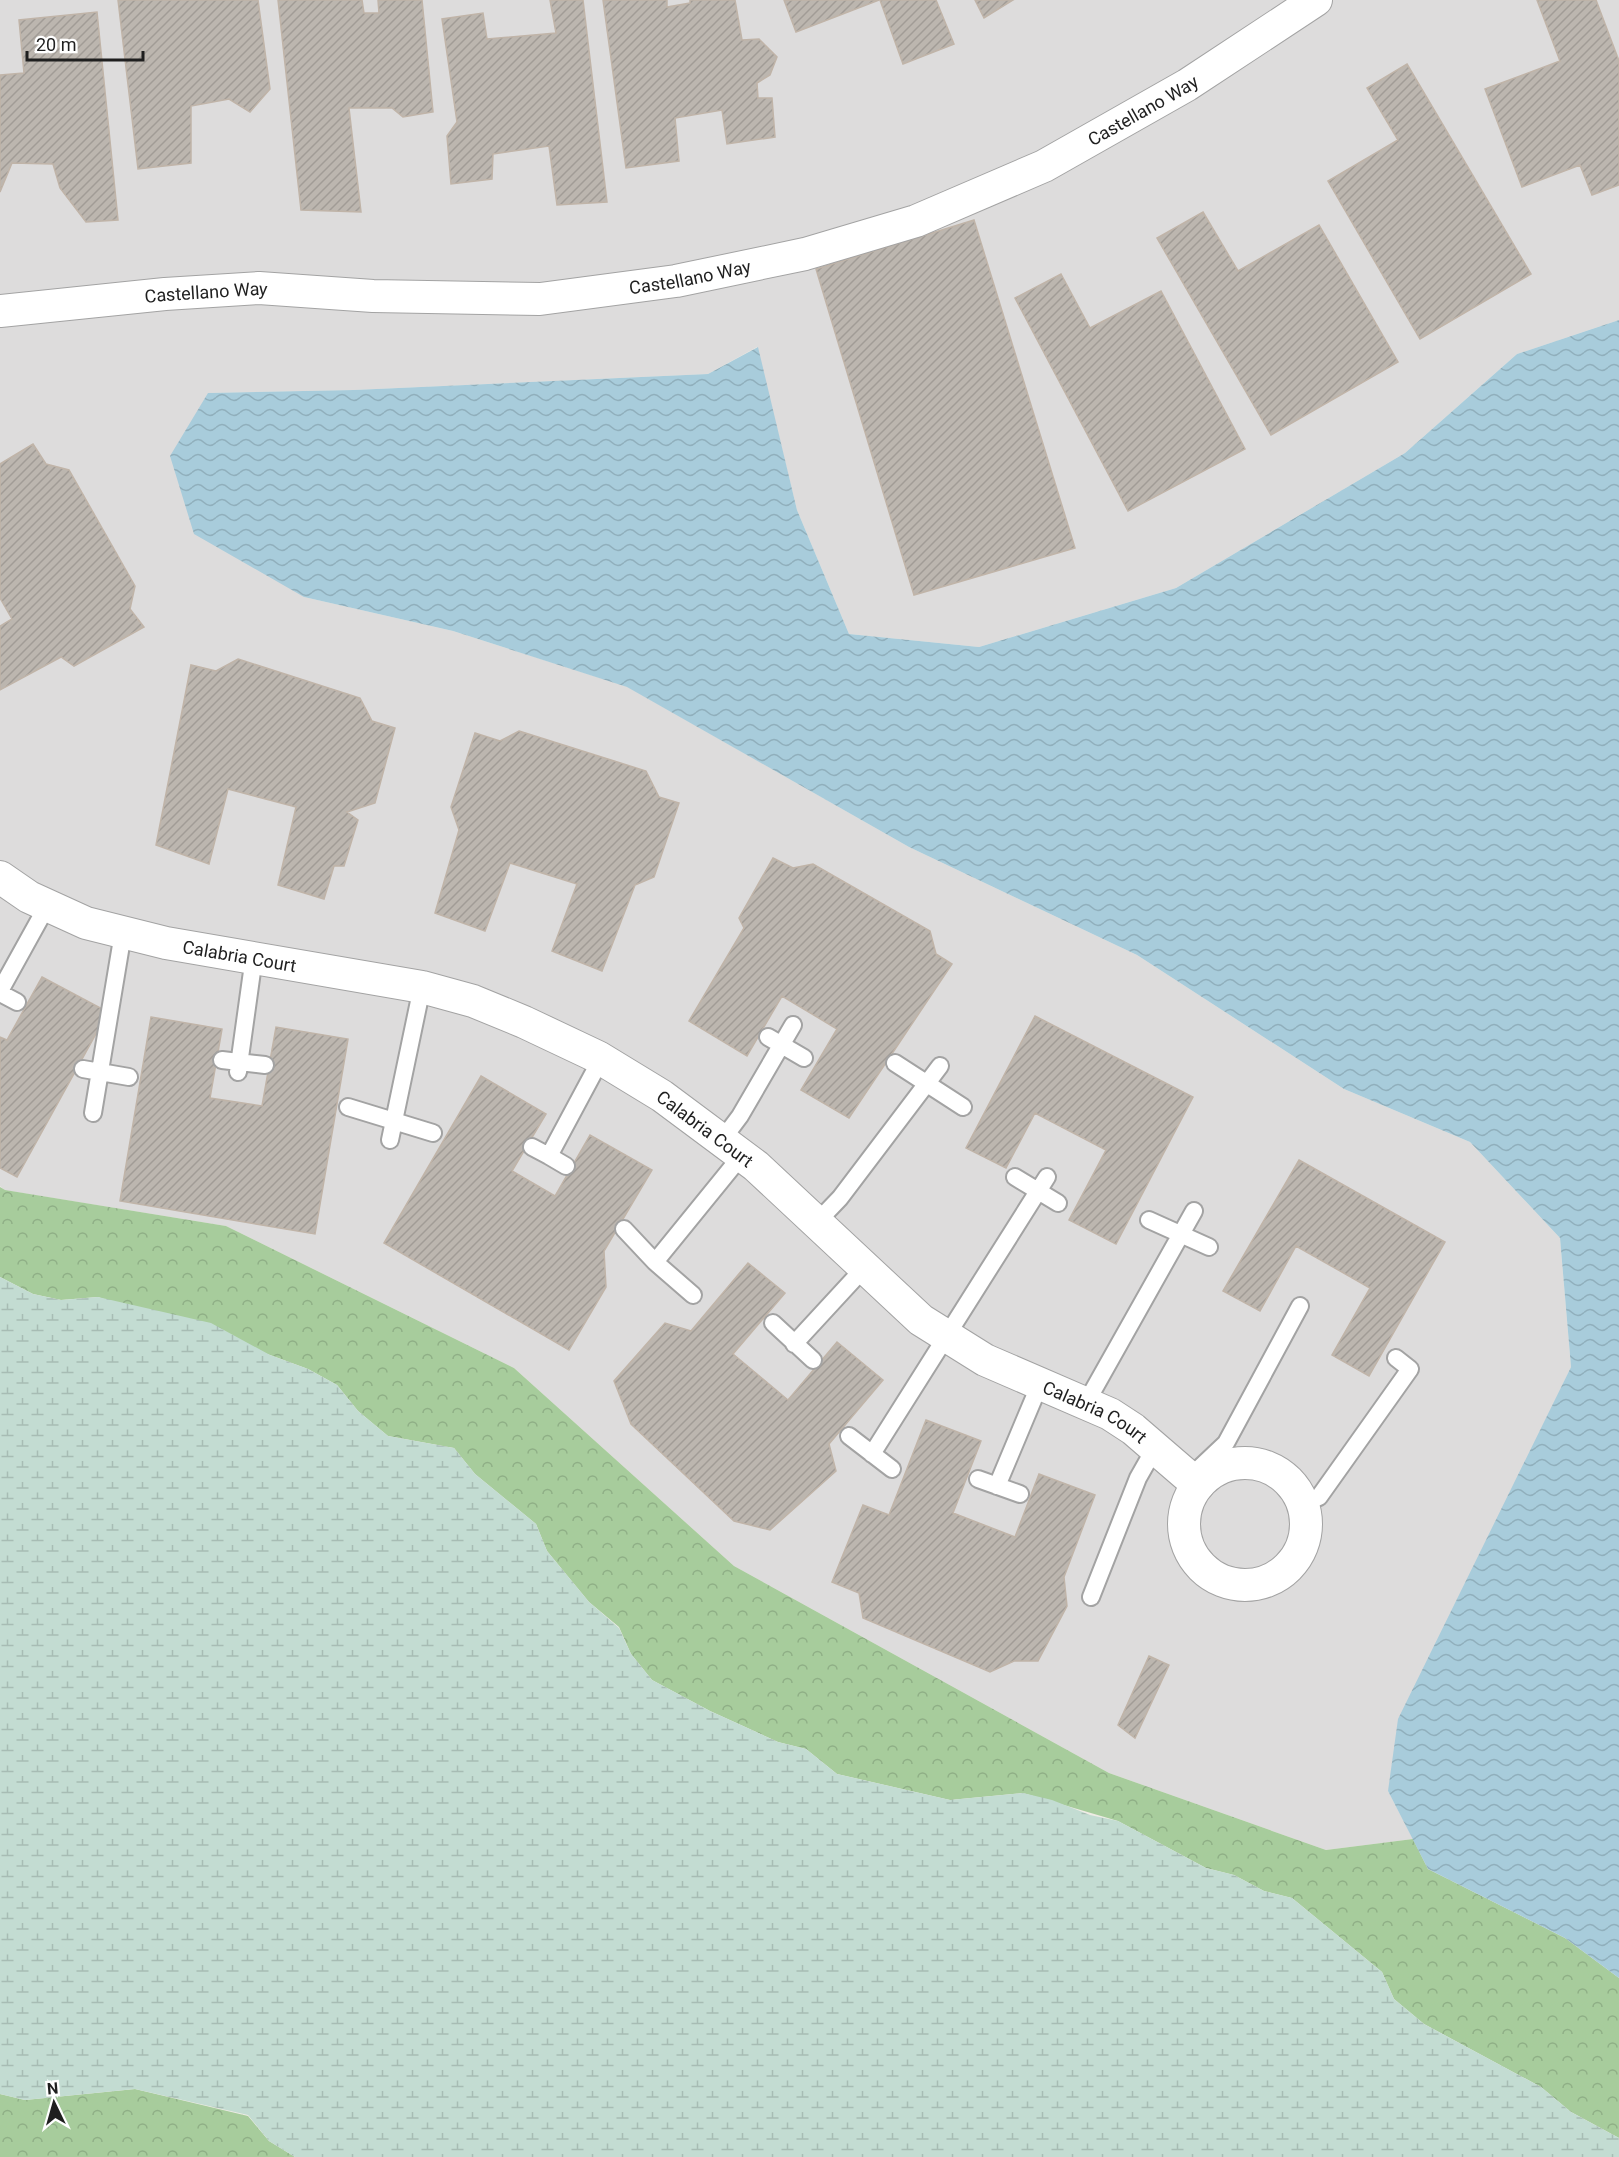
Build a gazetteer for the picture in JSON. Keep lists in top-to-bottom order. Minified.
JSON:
{"streets":{"street":["Castellano Way","Calabria Court"]},"scale_bar":"20 m","north":"top"}
